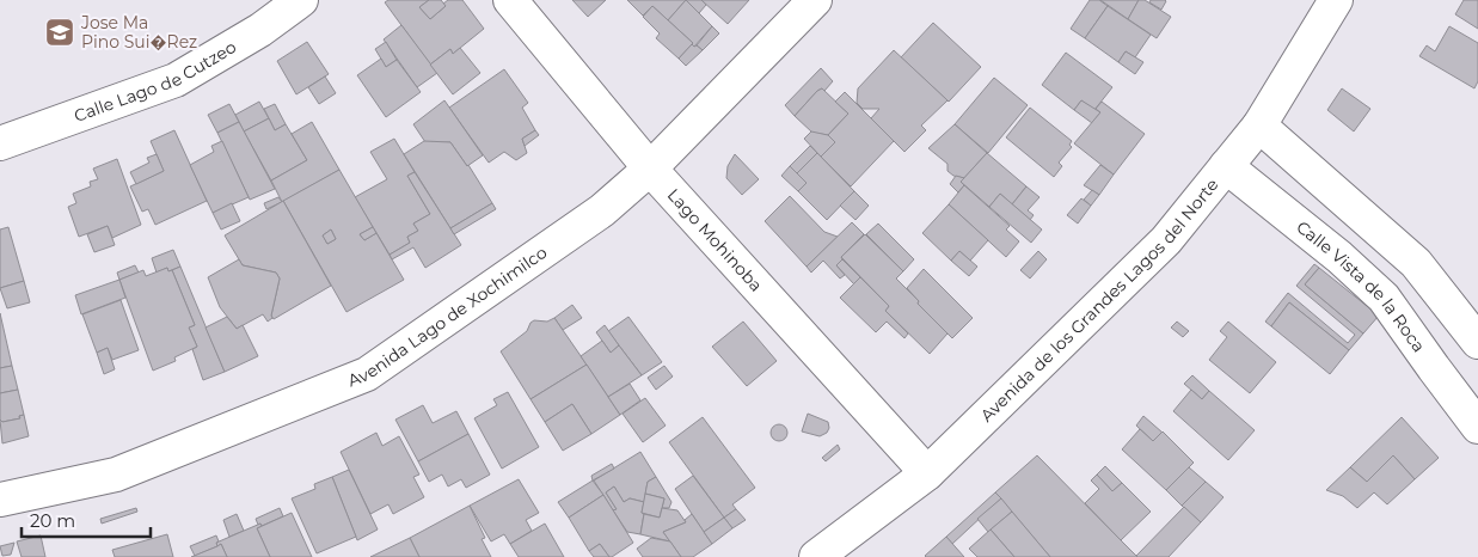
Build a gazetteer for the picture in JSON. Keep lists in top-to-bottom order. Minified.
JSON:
{"streets":{"street":["Calle Lago de Cutzeo","Lago Mohinoba","Calle Vista de la Roca","Avenida de los Grandes Lagos del Norte","Avenida Lago de Xochimilco"]},"crossings":[["Lago Mohinoba","Avenida de los Grandes Lagos del Norte"],["Lago Mohinoba","Avenida Lago de Xochimilco"],["Calle Vista de la Roca","Avenida de los Grandes Lagos del Norte"]],"places":{"school or university":["Jose Ma Pino Sui�Rez"]},"scale_bar":"20 m"}
